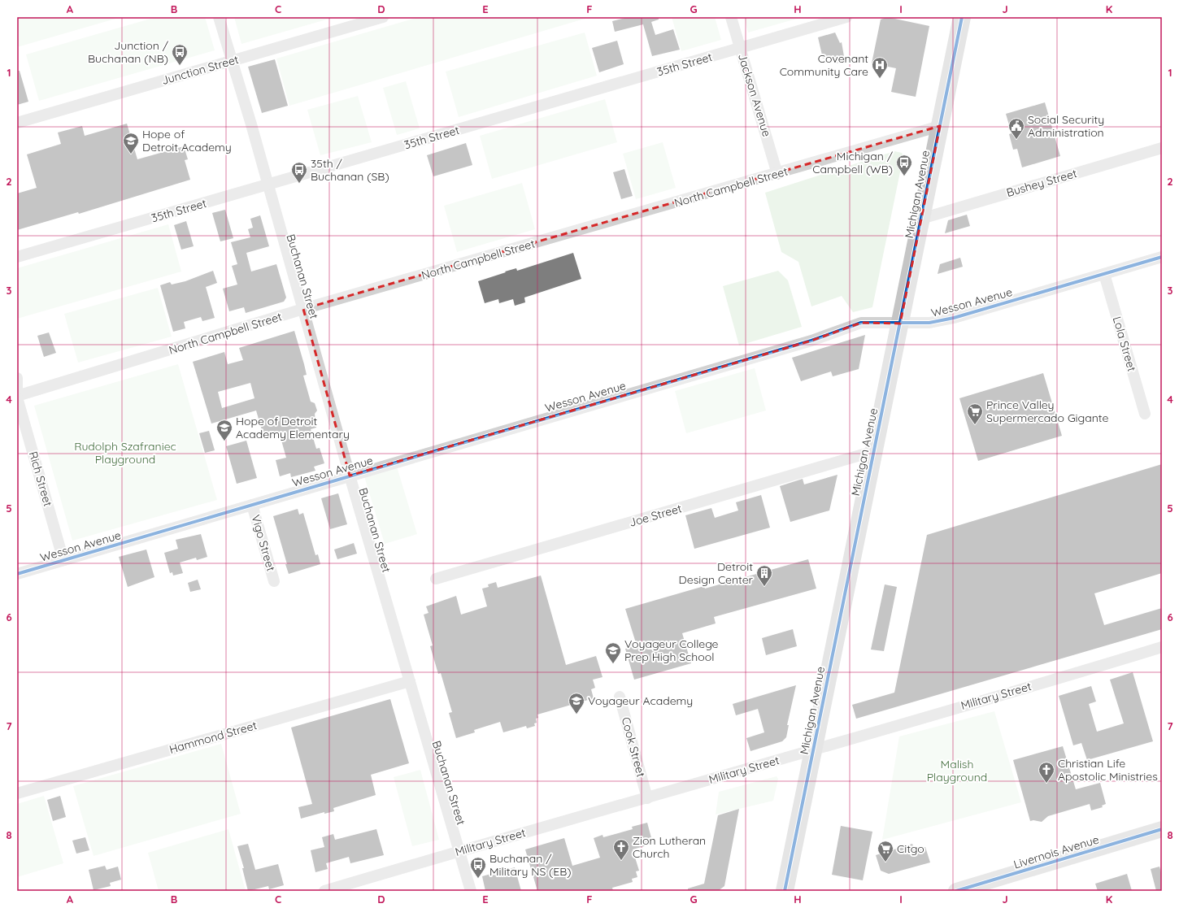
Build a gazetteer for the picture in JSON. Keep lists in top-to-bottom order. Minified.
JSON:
{"streets":{"main road":["Michigan Avenue","Livernois Avenue"],"street":["35th Street","Junction Street","Jackson Avenue","Bushey Street","North Campbell Street","Buchanan Street","Wesson Avenue","Lola Street","Rich Street","Joe Street","Vigo Street","Military Street","Hammond Street","Cook Street"]},"crossings":[["35th Street","Jackson Avenue"],["35th Street","Buchanan Street"],["Junction Street","Buchanan Street"],["Jackson Avenue","North Campbell Street"],["Bushey Street","Michigan Avenue"],["North Campbell Street","Michigan Avenue"],["North Campbell Street","Buchanan Street"],["North Campbell Street","Rich Street"],["Michigan Avenue","Wesson Avenue"],["Michigan Avenue","Joe Street"],["Michigan Avenue","Military Street"],["Buchanan Street","Wesson Avenue"],["Buchanan Street","Military Street"],["Buchanan Street","Hammond Street"],["Wesson Avenue","Lola Street"],["Wesson Avenue","Rich Street"],["Wesson Avenue","Vigo Street"],["Military Street","Cook Street"]],"parks":["Rudolph Szafraniec Playground","Malish Playground"],"places":{"bus stop":["Junction / Buchanan (NB)","Michigan / Campbell (WB)","35th / Buchanan (SB)","Buchanan / Military NS (EB)"],"hospital":["Covenant Community Care"],"public building":["Social Security Administration"],"school or university":["Hope of Detroit Academy","Hope of Detroit Academy Elementary","Voyageur College Prep High School","Voyageur Academy"],"supermarket":["Prince Valley Supermercado Gigante","Citgo"],"building":["Detroit Design Center"],"church":["Christian Life Apostolic Ministries","Zion Lutheran Church"]},"grid":{"columns":["A","B","C","D","E","F","G","H","I","J","K"],"rows":["1","2","3","4","5","6","7","8"]}}
